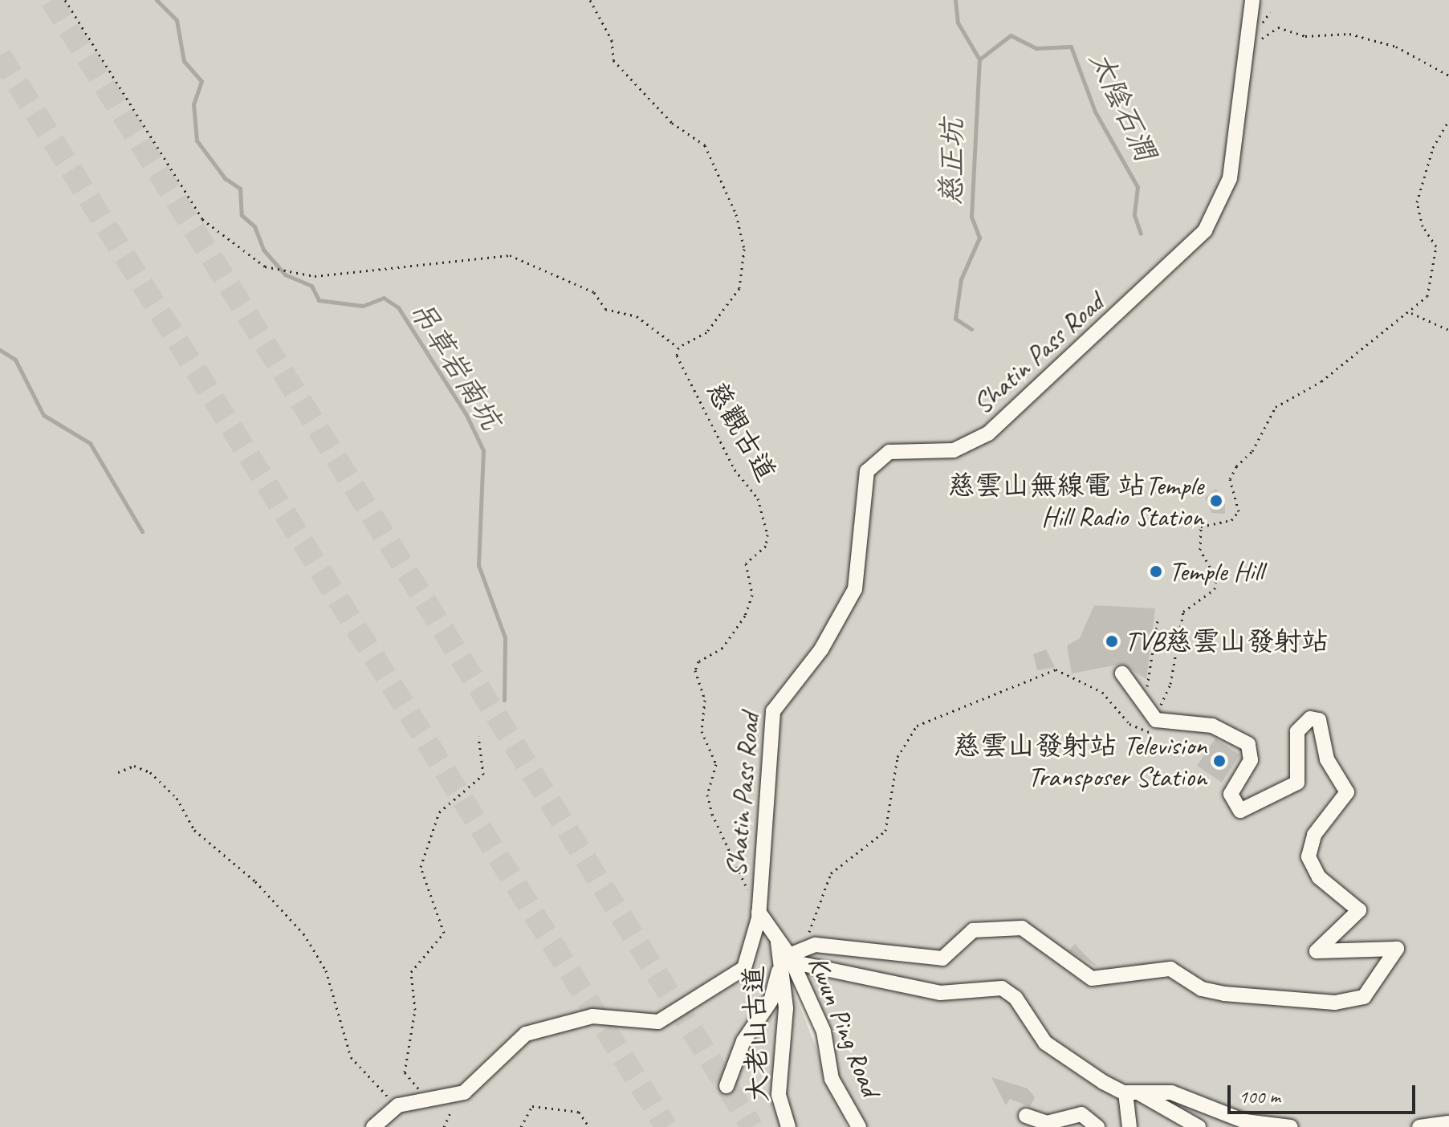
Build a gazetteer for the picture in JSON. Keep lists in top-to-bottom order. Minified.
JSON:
{"streets":{"street":["Shatin Pass Road","Kwun Ping Road","大老山古道"],"path":["慈觀古道"]},"crossings":[["Shatin Pass Road","慈觀古道"],["Shatin Pass Road","Kwun Ping Road"],["慈觀古道","Kwun Ping Road"],["Kwun Ping Road","大老山古道"]],"water":["太陰石澗","慈正坑","吊草岩南坑"],"places":["慈雲山無線電 站Temple Hill Radio Station","Temple Hill","TVB慈雲山發射站","慈雲山發射站 Television Transposer Station"],"scale_bar":"100 m"}
